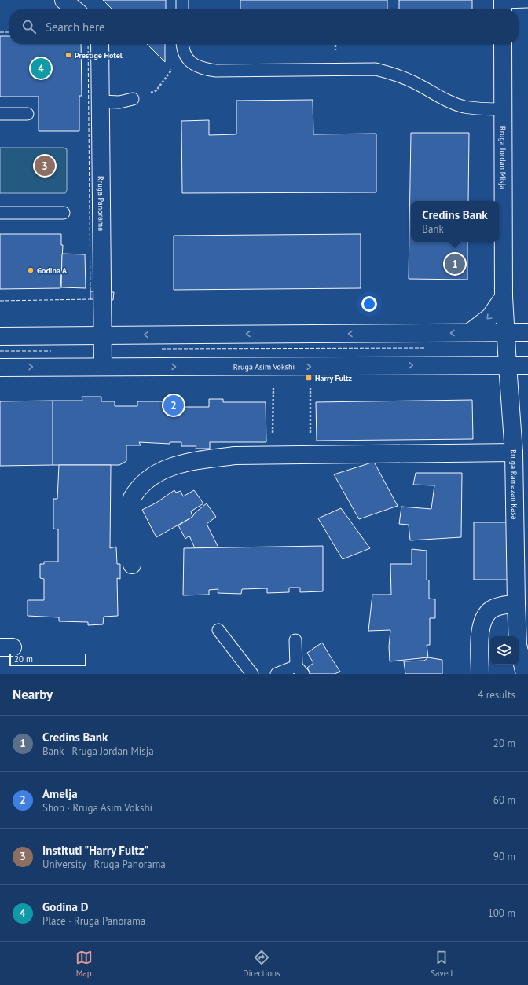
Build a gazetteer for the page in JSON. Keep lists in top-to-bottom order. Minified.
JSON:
{"streets":{"street":["Rruga Jordan Misja","Rruga Panorama","Rruga Asim Vokshi","Rruga Ramazan Kasa"]},"crossings":[["Rruga Jordan Misja","Rruga Ramazan Kasa"],["Rruga Panorama","Rruga Asim Vokshi"],["Rruga Asim Vokshi","Rruga Ramazan Kasa"]],"places":{"other":["Prestige Hotel","Godina A"],"transit":["Harry Fultz"]},"scale_bar":"20 m","page":{"search":"Search here","pins":["4","3","1","2"],"popup":["Credins Bank","Bank"],"scale":"20 m","heading":["Nearby","4 results"],"list":[{"mark":"1","name":"Credins Bank","note":"Bank · Rruga Jordan Misja","value":"20 m"},{"mark":"2","name":"Amelja","note":"Shop · Rruga Asim Vokshi","value":"60 m"},{"mark":"3","name":"Instituti \"Harry Fultz\"","note":"University · Rruga Panorama","value":"90 m"},{"mark":"4","name":"Godina D","note":"Place · Rruga Panorama","value":"100 m"}],"nav":["Map","Directions","Saved"]}}
